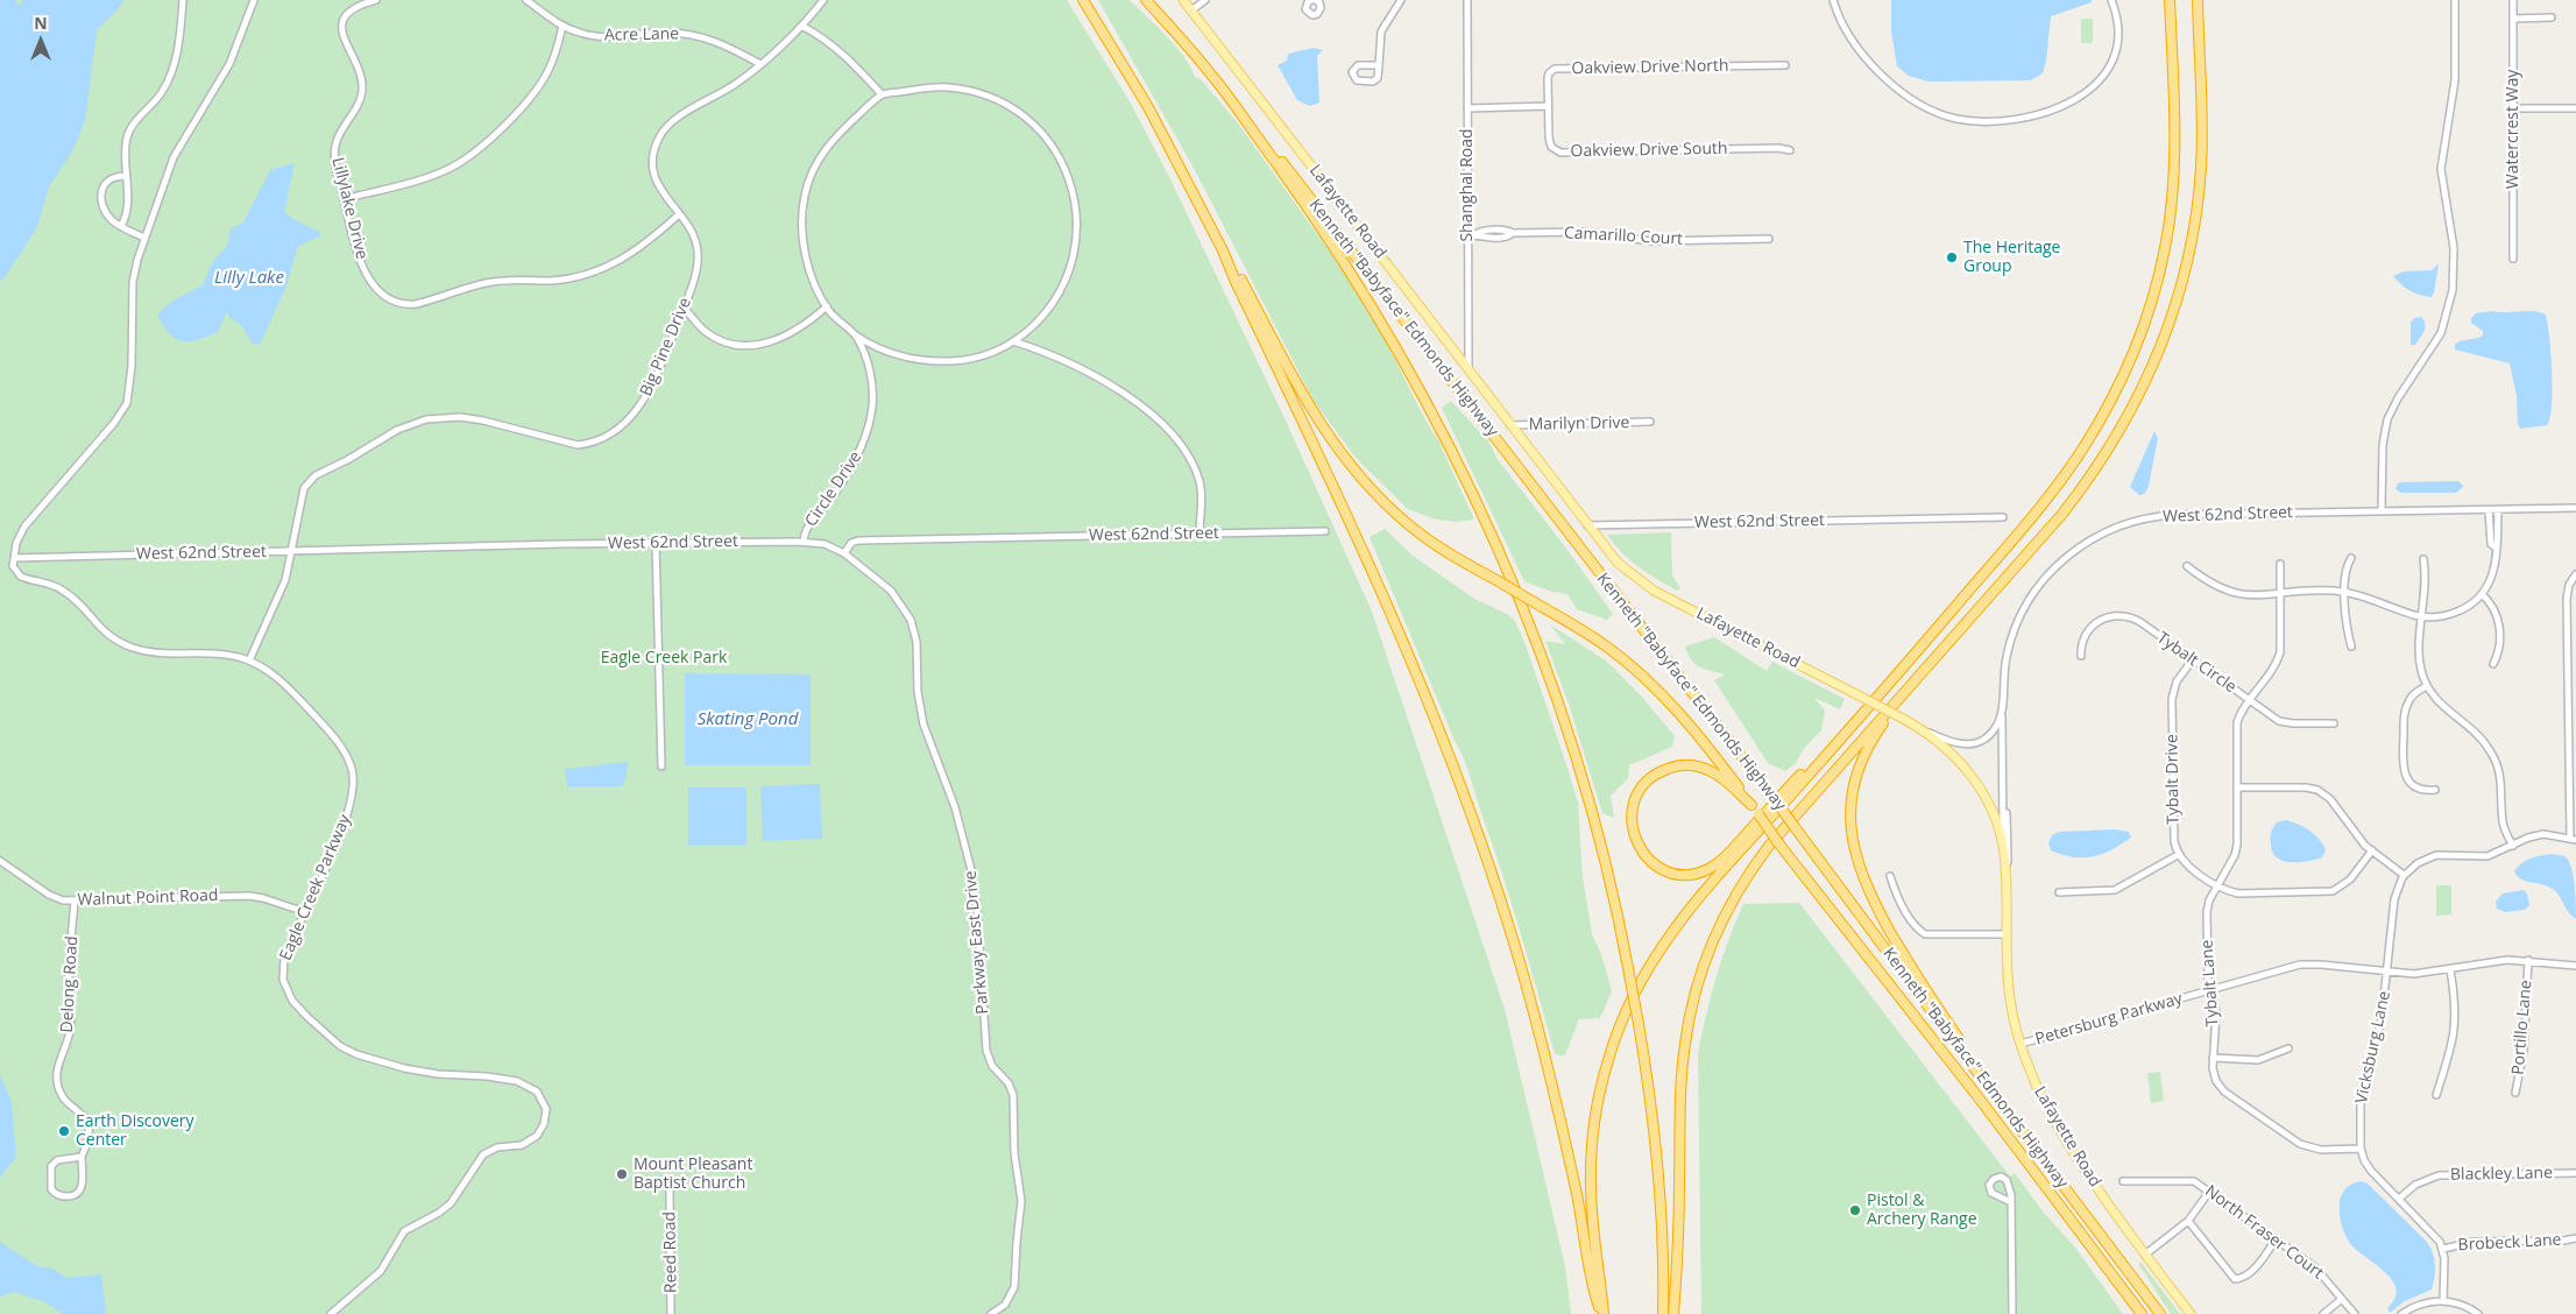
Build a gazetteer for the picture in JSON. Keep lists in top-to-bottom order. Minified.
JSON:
{"streets":{"highway":["Kenneth \"Babyface\" Edmonds Highway"],"main road":["Lafayette Road"],"street":["Acre Lane","Oakview Drive North","Watercrest Way","Oakview Drive South","Shanghai Road","Lillylake Drive","Camarillo Court","Big Pine Drive","Marilyn Drive","Circle Drive","West 62nd Street","Tybalt Circle","Tybalt Drive","Eagle Creek Parkway","Walnut Point Road","Parkway East Drive","Tybalt Lane","Delong Road","Petersburg Parkway","Portillo Lane","Vicksburg Lane","Blackley Lane","North Fraser Court","Brobeck Lane","Reed Road"]},"crossings":[["Acre Lane","Big Pine Drive"],["Oakview Drive North","Oakview Drive South"],["Shanghai Road","Lafayette Road"],["Shanghai Road","Camarillo Court"],["Lillylake Drive","Big Pine Drive"],["Lafayette Road","Marilyn Drive"],["Lafayette Road","West 62nd Street"],["Lafayette Road","Petersburg Parkway"],["Big Pine Drive","West 62nd Street"],["Big Pine Drive","Eagle Creek Parkway"],["Circle Drive","West 62nd Street"],["West 62nd Street","Eagle Creek Parkway"],["West 62nd Street","Parkway East Drive"],["Tybalt Circle","Tybalt Drive"],["Tybalt Circle","Tybalt Lane"],["Eagle Creek Parkway","Walnut Point Road"],["Walnut Point Road","Delong Road"],["Tybalt Lane","Petersburg Parkway"],["Tybalt Lane","Vicksburg Lane"],["Petersburg Parkway","Portillo Lane"],["Petersburg Parkway","Vicksburg Lane"],["Vicksburg Lane","Blackley Lane"],["Vicksburg Lane","Brobeck Lane"]],"water":["Lilly Lake","Skating Pond"],"parks":["Eagle Creek Park"],"places":["The Heritage Group","Earth Discovery Center","Mount Pleasant Baptist Church","Pistol & Archery Range"],"north":"top"}
